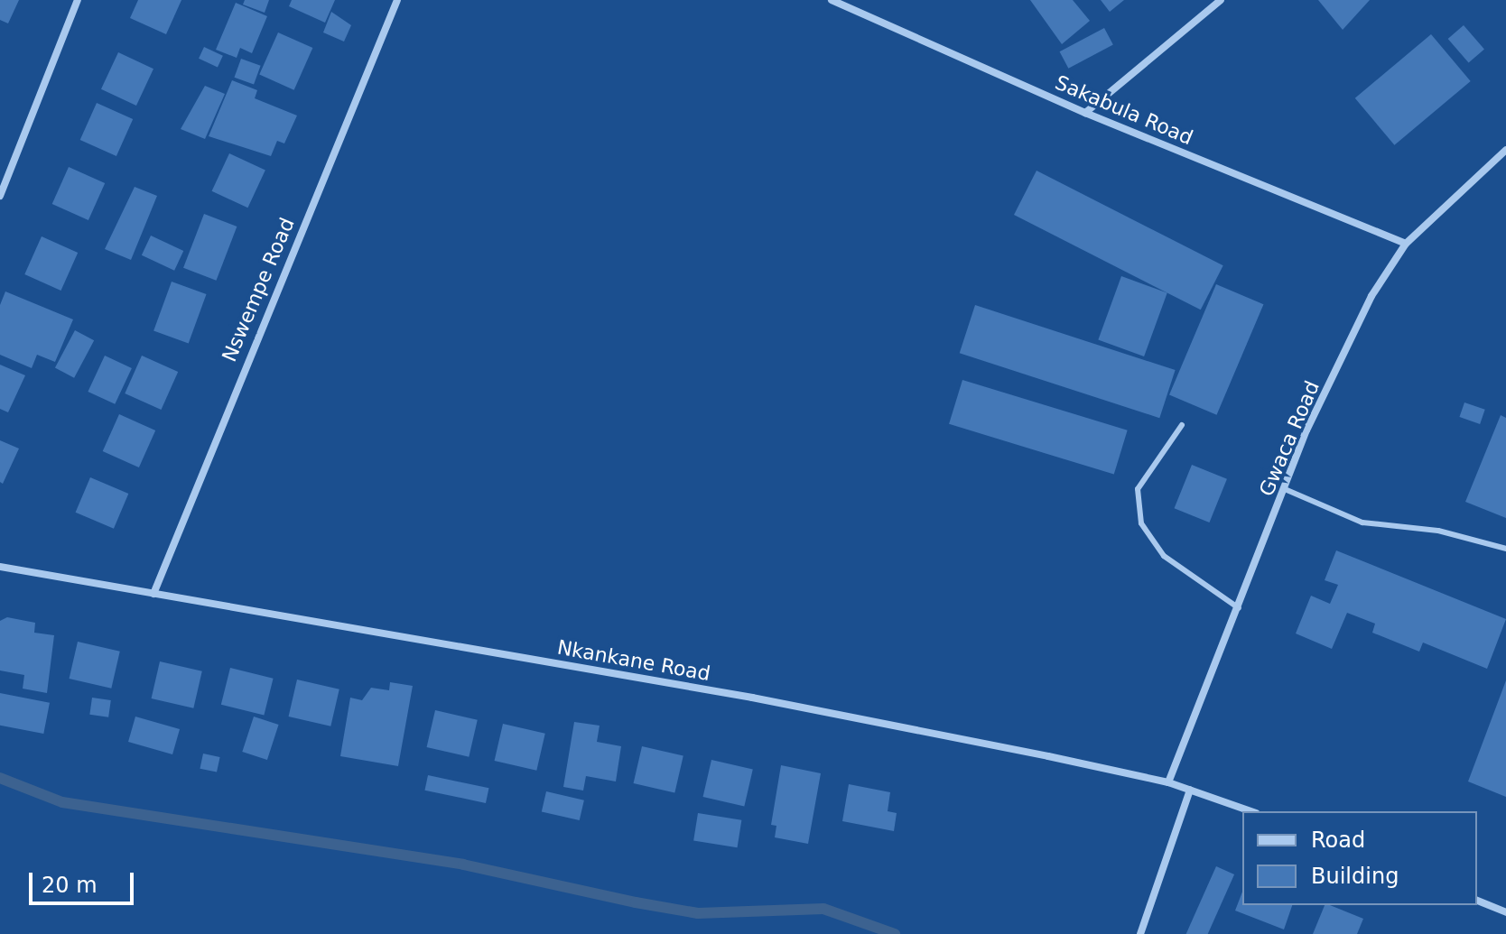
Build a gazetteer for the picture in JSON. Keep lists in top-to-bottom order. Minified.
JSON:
{"streets":{"street":["Sakabula Road","Nswempe Road","Gwaca Road","Nkankane Road"]},"crossings":[["Sakabula Road","Gwaca Road"],["Nswempe Road","Nkankane Road"],["Gwaca Road","Nkankane Road"]],"legend":["Road","Building"],"scale_bar":"20 m"}
